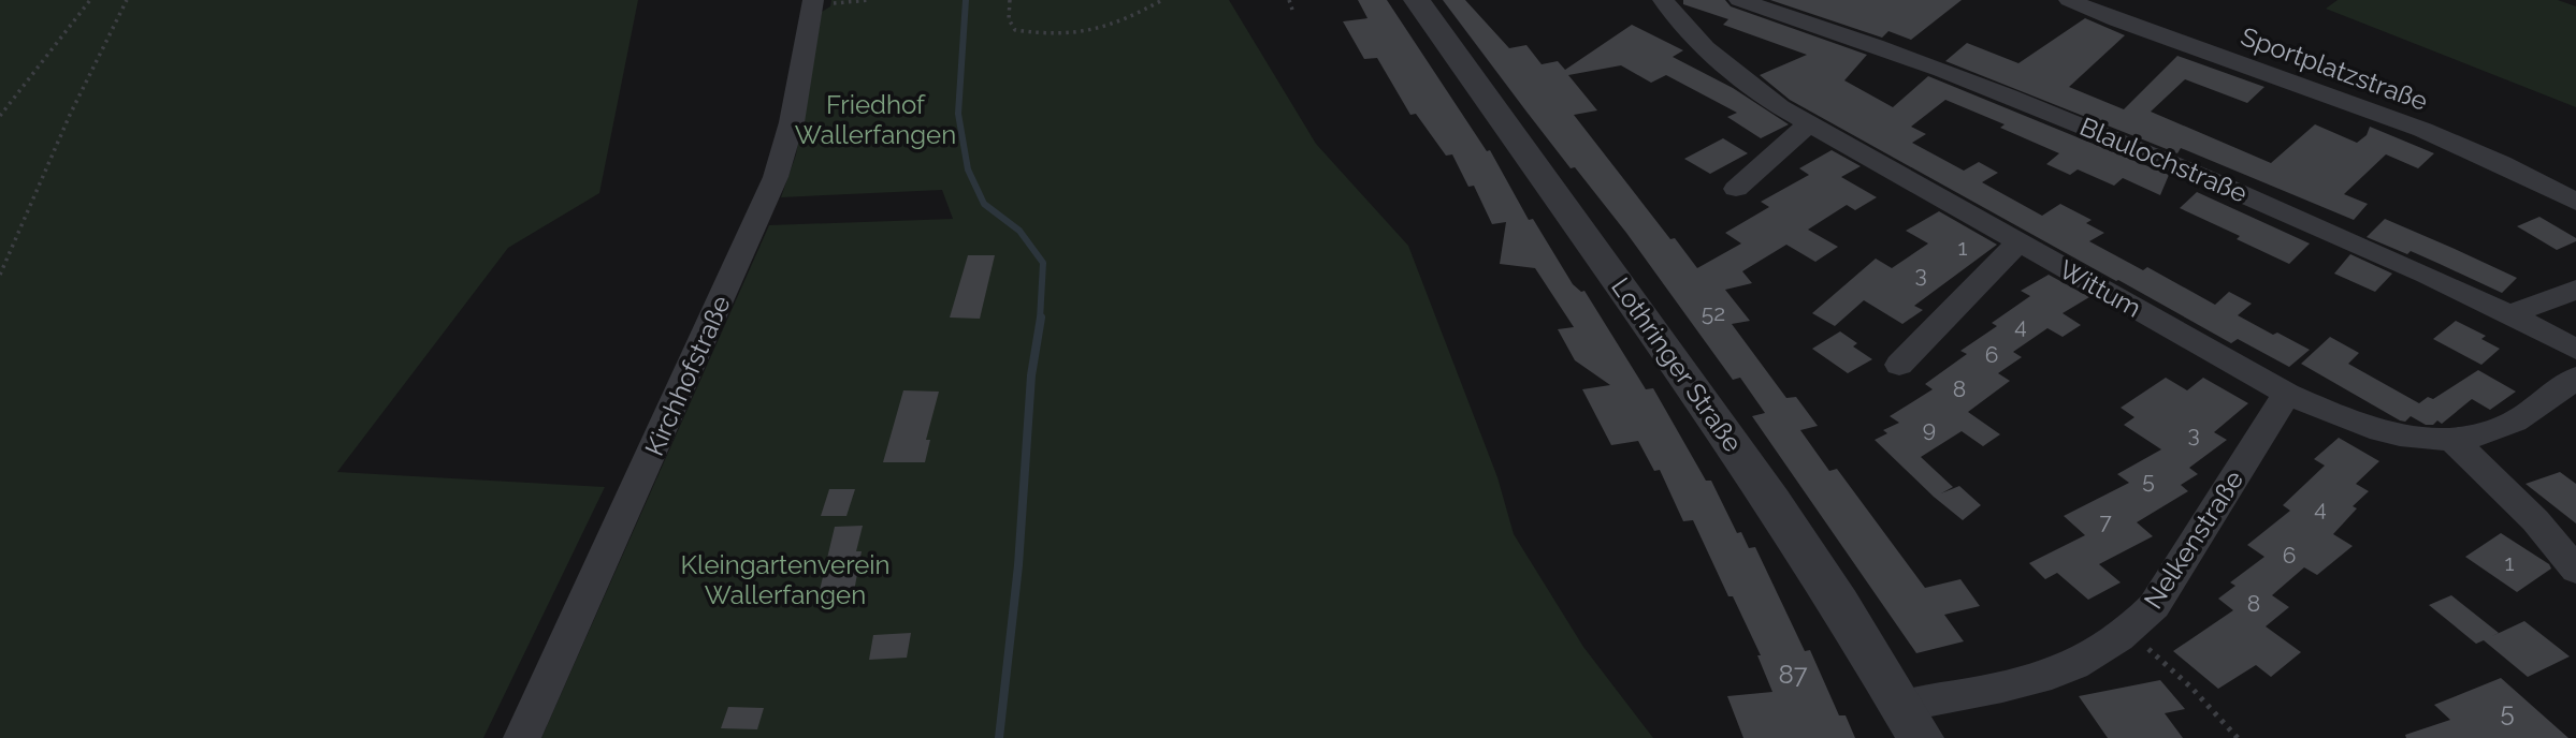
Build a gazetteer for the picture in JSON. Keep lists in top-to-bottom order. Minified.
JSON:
{"streets":{"street":["Sportplatzstraße","Blaulochstraße","Wittum","Lothringer Straße","Kirchhofstraße","Nelkenstraße"]},"crossings":[["Wittum","Nelkenstraße"],["Lothringer Straße","Nelkenstraße"]],"parks":["Friedhof Wallerfangen","Kleingartenverein Wallerfangen"],"house_numbers":["1","3","52","4","6","8","9","3","5","4","7","6","1","8","87","5"]}
